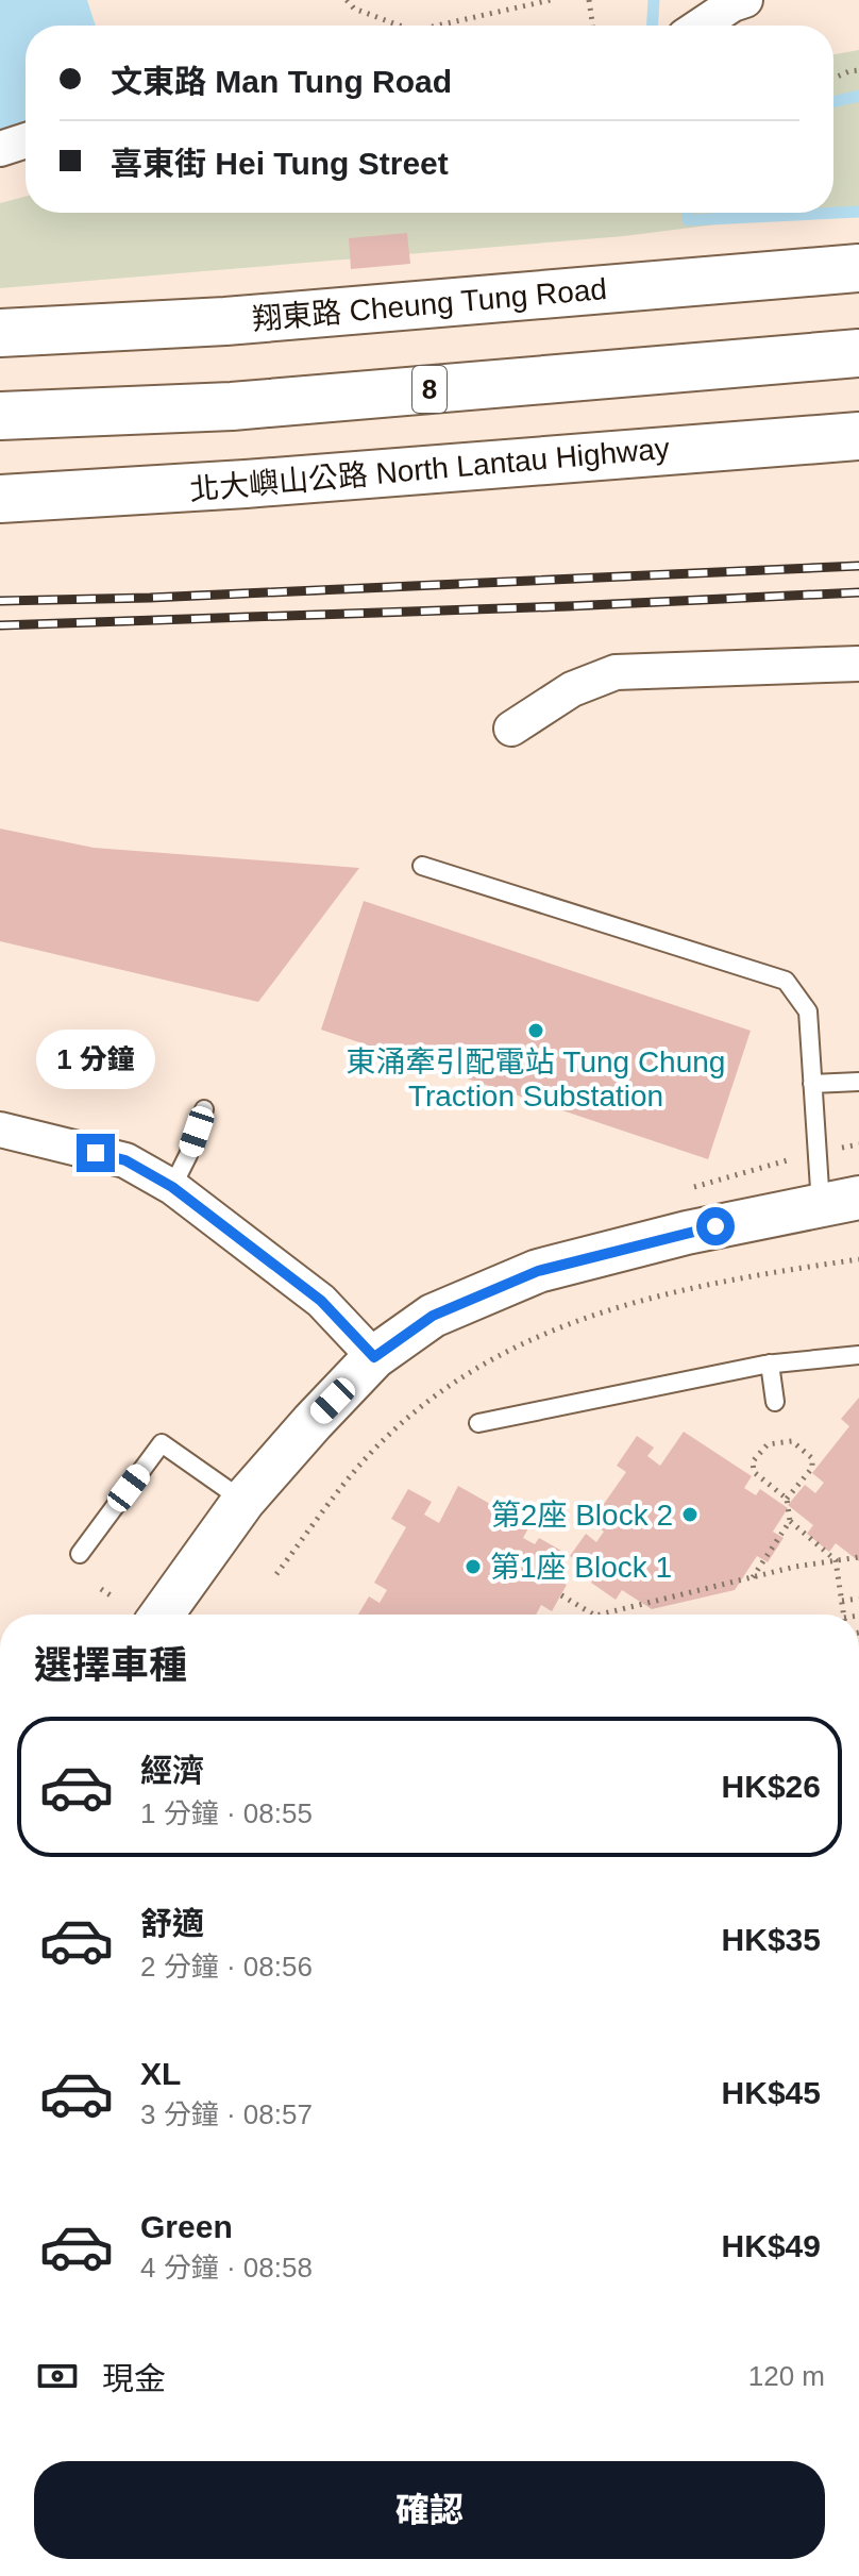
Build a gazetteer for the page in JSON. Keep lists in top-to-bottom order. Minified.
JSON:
{"streets":{"main road":["翔東路 Cheung Tung Road","8","北大嶼山公路 North Lantau Highway"]},"places":["東涌牽引配電站 Tung Chung Traction Substation","第2座 Block 2","第1座 Block 1"],"page":{"banner":["文東路 Man Tung Road","喜東街 Hei Tung Street"],"bubble":"1 分鐘","heading":"選擇車種","list":[{"name":"經濟","note":"1 分鐘 · 08:55","value":"HK$26"},{"name":"舒適","note":"2 分鐘 · 08:56","value":"HK$35"},{"name":"XL","note":"3 分鐘 · 08:57","value":"HK$45"},{"name":"Green","note":"4 分鐘 · 08:58","value":"HK$49"}],"pay":["現金","120 m"],"buttons":"確認"}}
